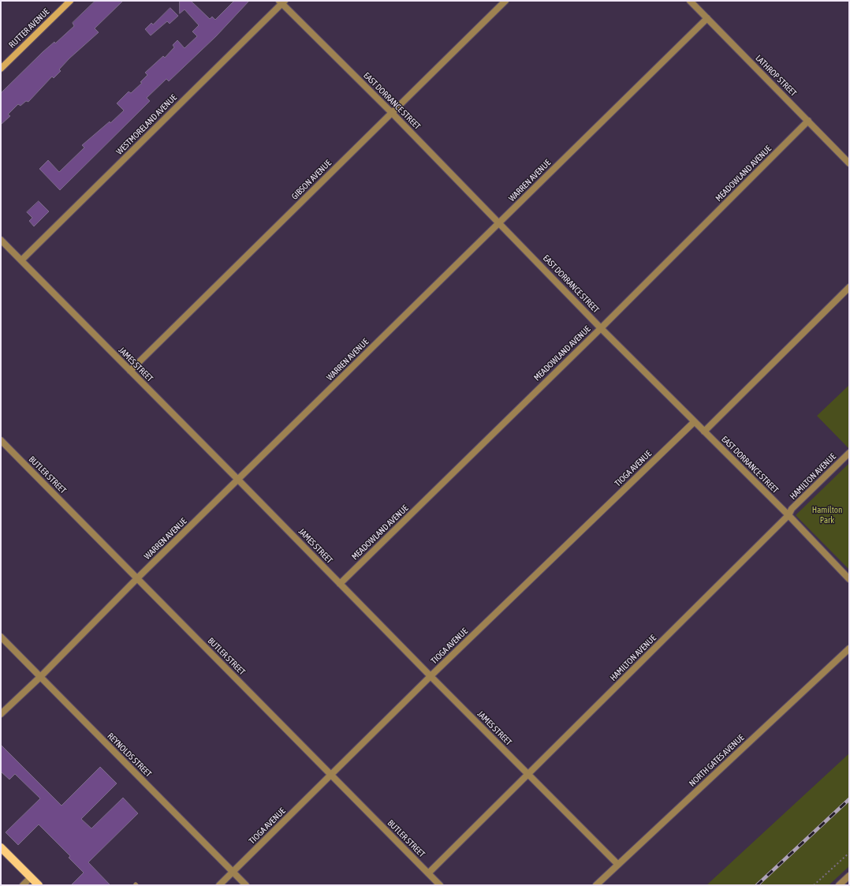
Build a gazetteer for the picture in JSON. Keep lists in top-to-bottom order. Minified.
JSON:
{"streets":{"main road":["RUTTER AVENUE"],"street":["LATHROP STREET","EAST DORRANCE STREET","WESTMORELAND AVENUE","MEADOWLAND AVENUE","GIBSON AVENUE","WARREN AVENUE","JAMES STREET","TIOGA AVENUE","BUTLER STREET","HAMILTON AVENUE","REYNOLDS STREET","NORTH GATES AVENUE"]},"crossings":[["LATHROP STREET","MEADOWLAND AVENUE"],["LATHROP STREET","WARREN AVENUE"],["EAST DORRANCE STREET","WESTMORELAND AVENUE"],["EAST DORRANCE STREET","MEADOWLAND AVENUE"],["EAST DORRANCE STREET","GIBSON AVENUE"],["EAST DORRANCE STREET","WARREN AVENUE"],["EAST DORRANCE STREET","TIOGA AVENUE"],["EAST DORRANCE STREET","HAMILTON AVENUE"],["WESTMORELAND AVENUE","JAMES STREET"],["MEADOWLAND AVENUE","JAMES STREET"],["GIBSON AVENUE","JAMES STREET"],["WARREN AVENUE","JAMES STREET"],["WARREN AVENUE","BUTLER STREET"],["WARREN AVENUE","REYNOLDS STREET"],["JAMES STREET","TIOGA AVENUE"],["JAMES STREET","HAMILTON AVENUE"],["JAMES STREET","NORTH GATES AVENUE"],["TIOGA AVENUE","BUTLER STREET"],["TIOGA AVENUE","REYNOLDS STREET"],["BUTLER STREET","HAMILTON AVENUE"]],"parks":["Hamilton Park"]}
